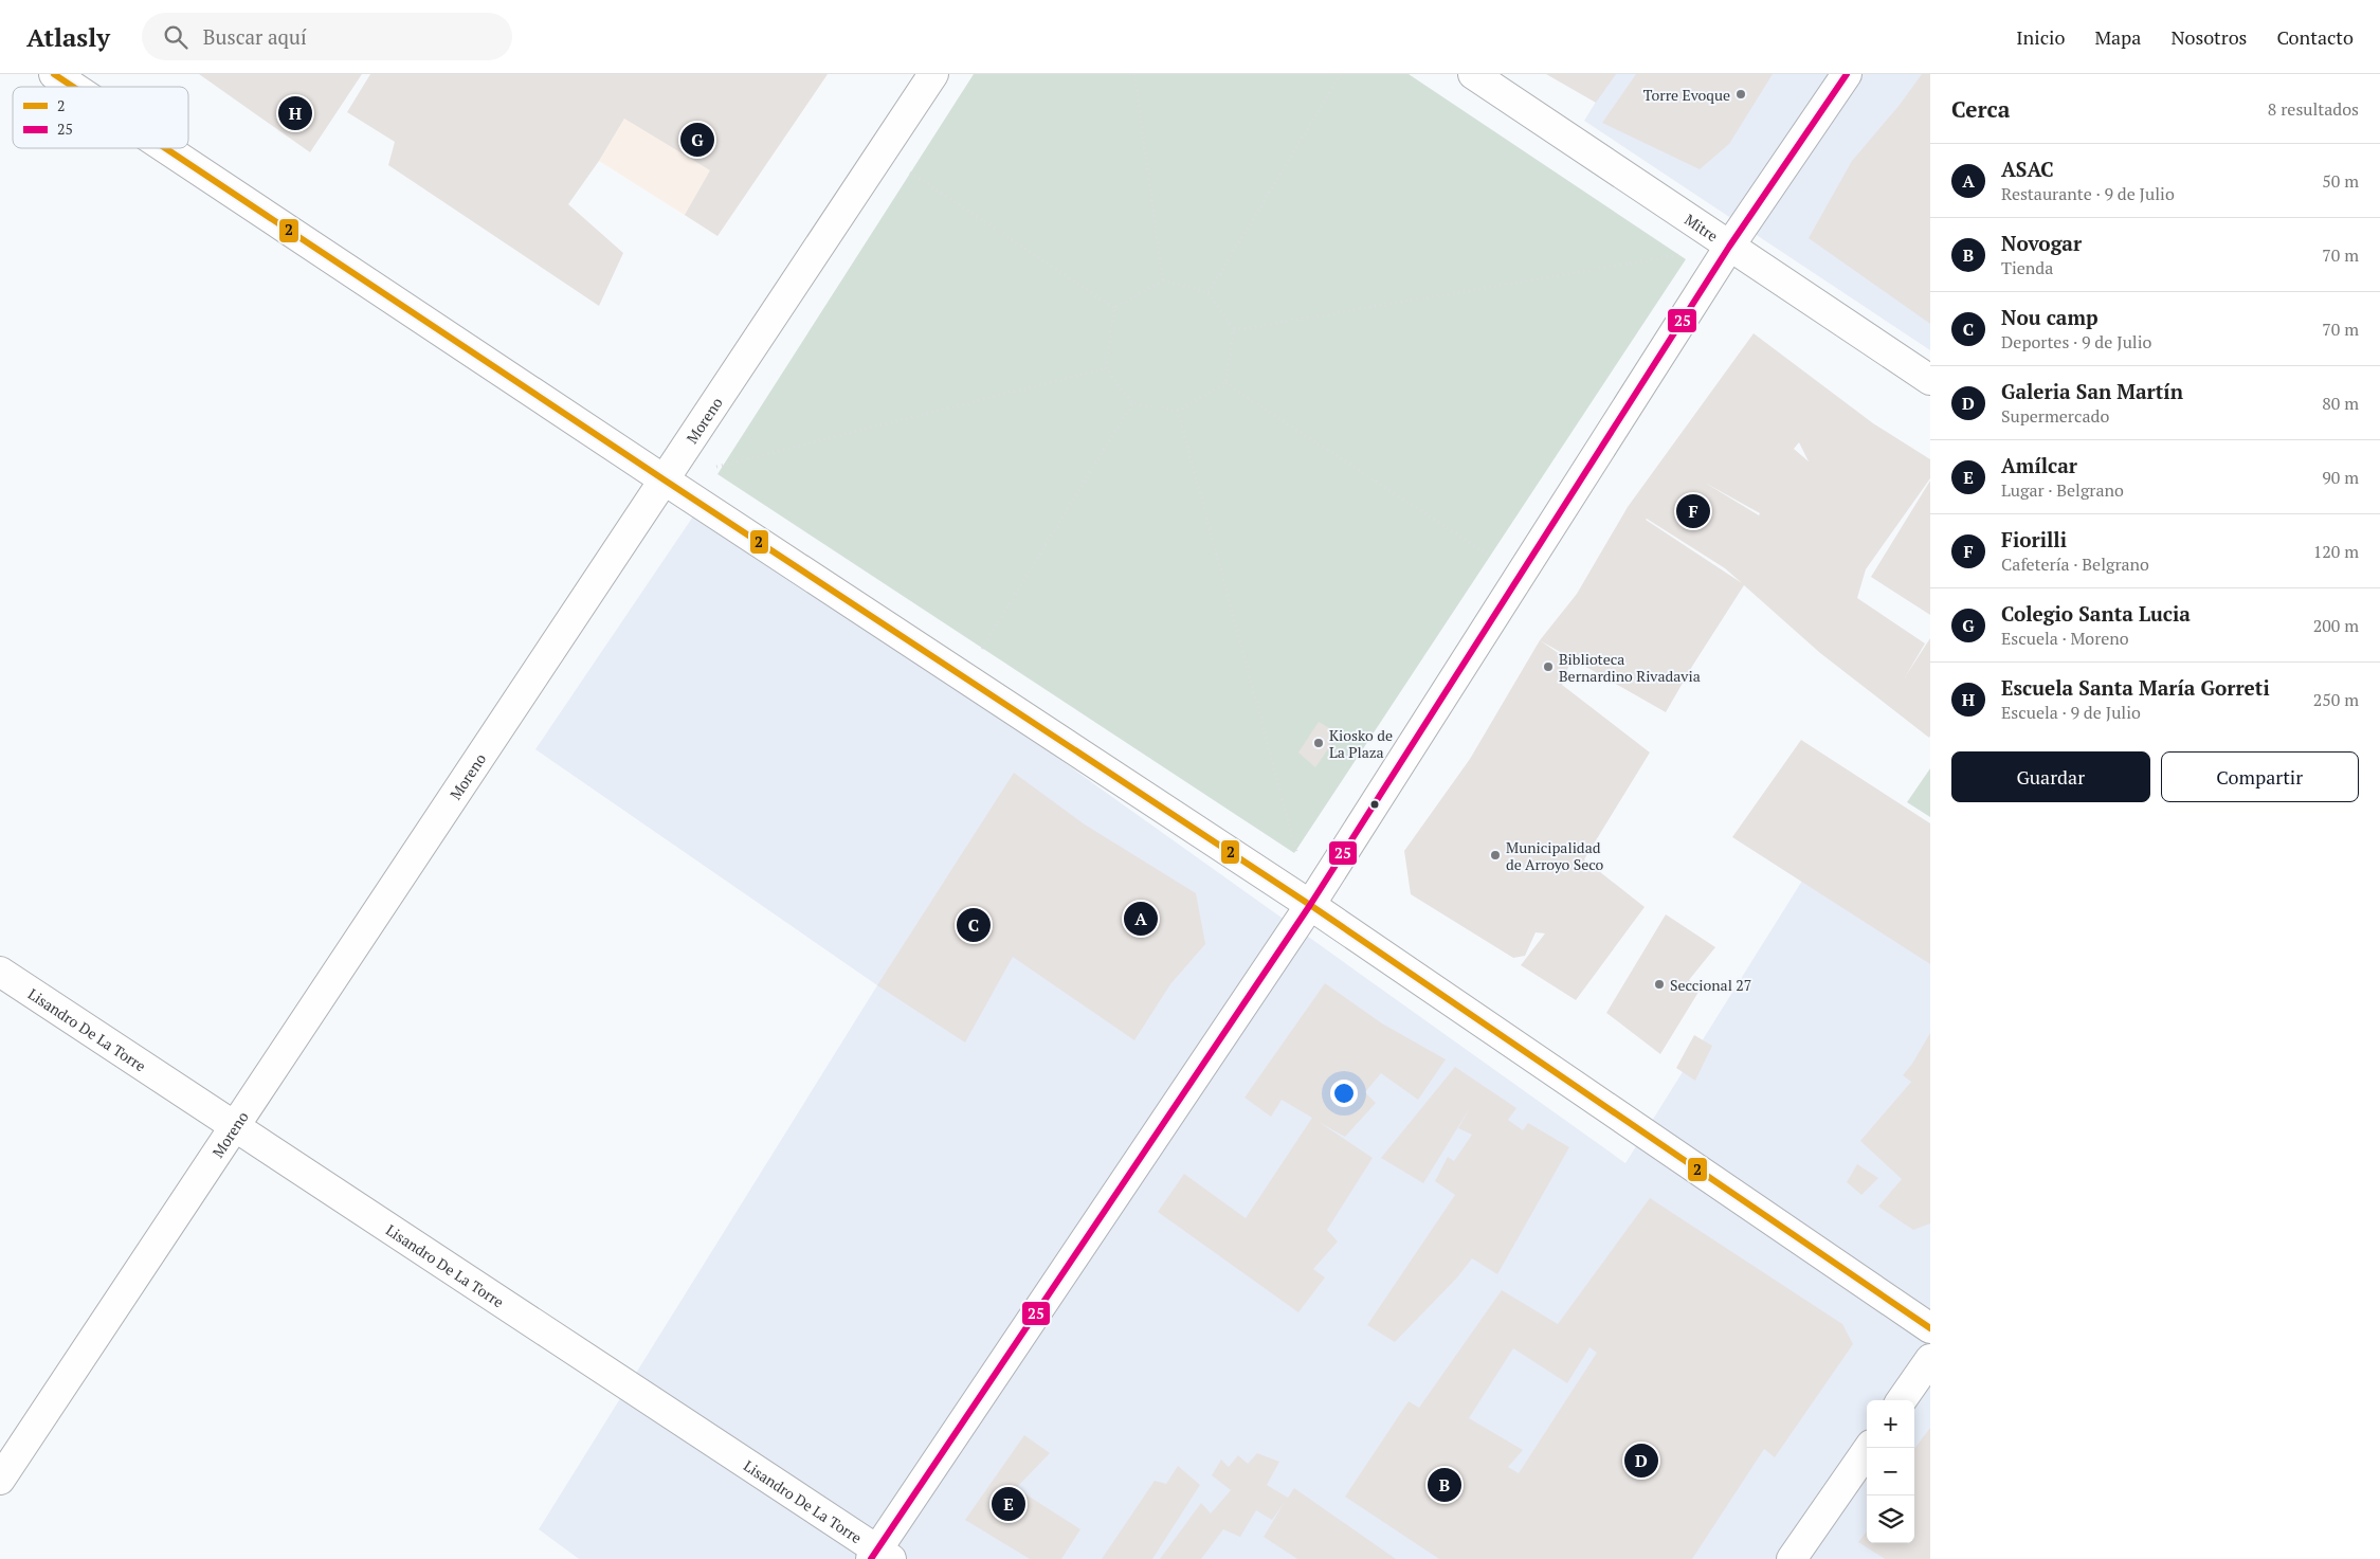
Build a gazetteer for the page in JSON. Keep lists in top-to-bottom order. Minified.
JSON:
{"streets":{"street":["Mitre","Moreno","Lisandro De La Torre"]},"crossings":[["Moreno","Lisandro De La Torre"]],"places":["Torre Evoque","Biblioteca Bernardino Rivadavia","Kiosko de La Plaza","Municipalidad de Arroyo Seco","Seccional 27"],"lines":["transit line 2","transit line 25"],"legend":["2","25"],"page":{"header":"Atlasly","search":"Buscar aquí","nav":["Inicio","Mapa","Nosotros","Contacto"],"heading":["Cerca","8 resultados"],"pins":["H","G","F","A","C","D","B","E"],"list":[{"mark":"A","name":"ASAC","note":"Restaurante · 9 de Julio","value":"50 m"},{"mark":"B","name":"Novogar","note":"Tienda","value":"70 m"},{"mark":"C","name":"Nou camp","note":"Deportes · 9 de Julio","value":"70 m"},{"mark":"D","name":"Galeria San Martín","note":"Supermercado","value":"80 m"},{"mark":"E","name":"Amílcar","note":"Lugar · Belgrano","value":"90 m"},{"mark":"F","name":"Fiorilli","note":"Cafetería · Belgrano","value":"120 m"},{"mark":"G","name":"Colegio Santa Lucia","note":"Escuela · Moreno","value":"200 m"},{"mark":"H","name":"Escuela Santa María Gorreti","note":"Escuela · 9 de Julio","value":"250 m"}],"buttons":["Guardar","Compartir"],"map_buttons":["+","−"]}}
